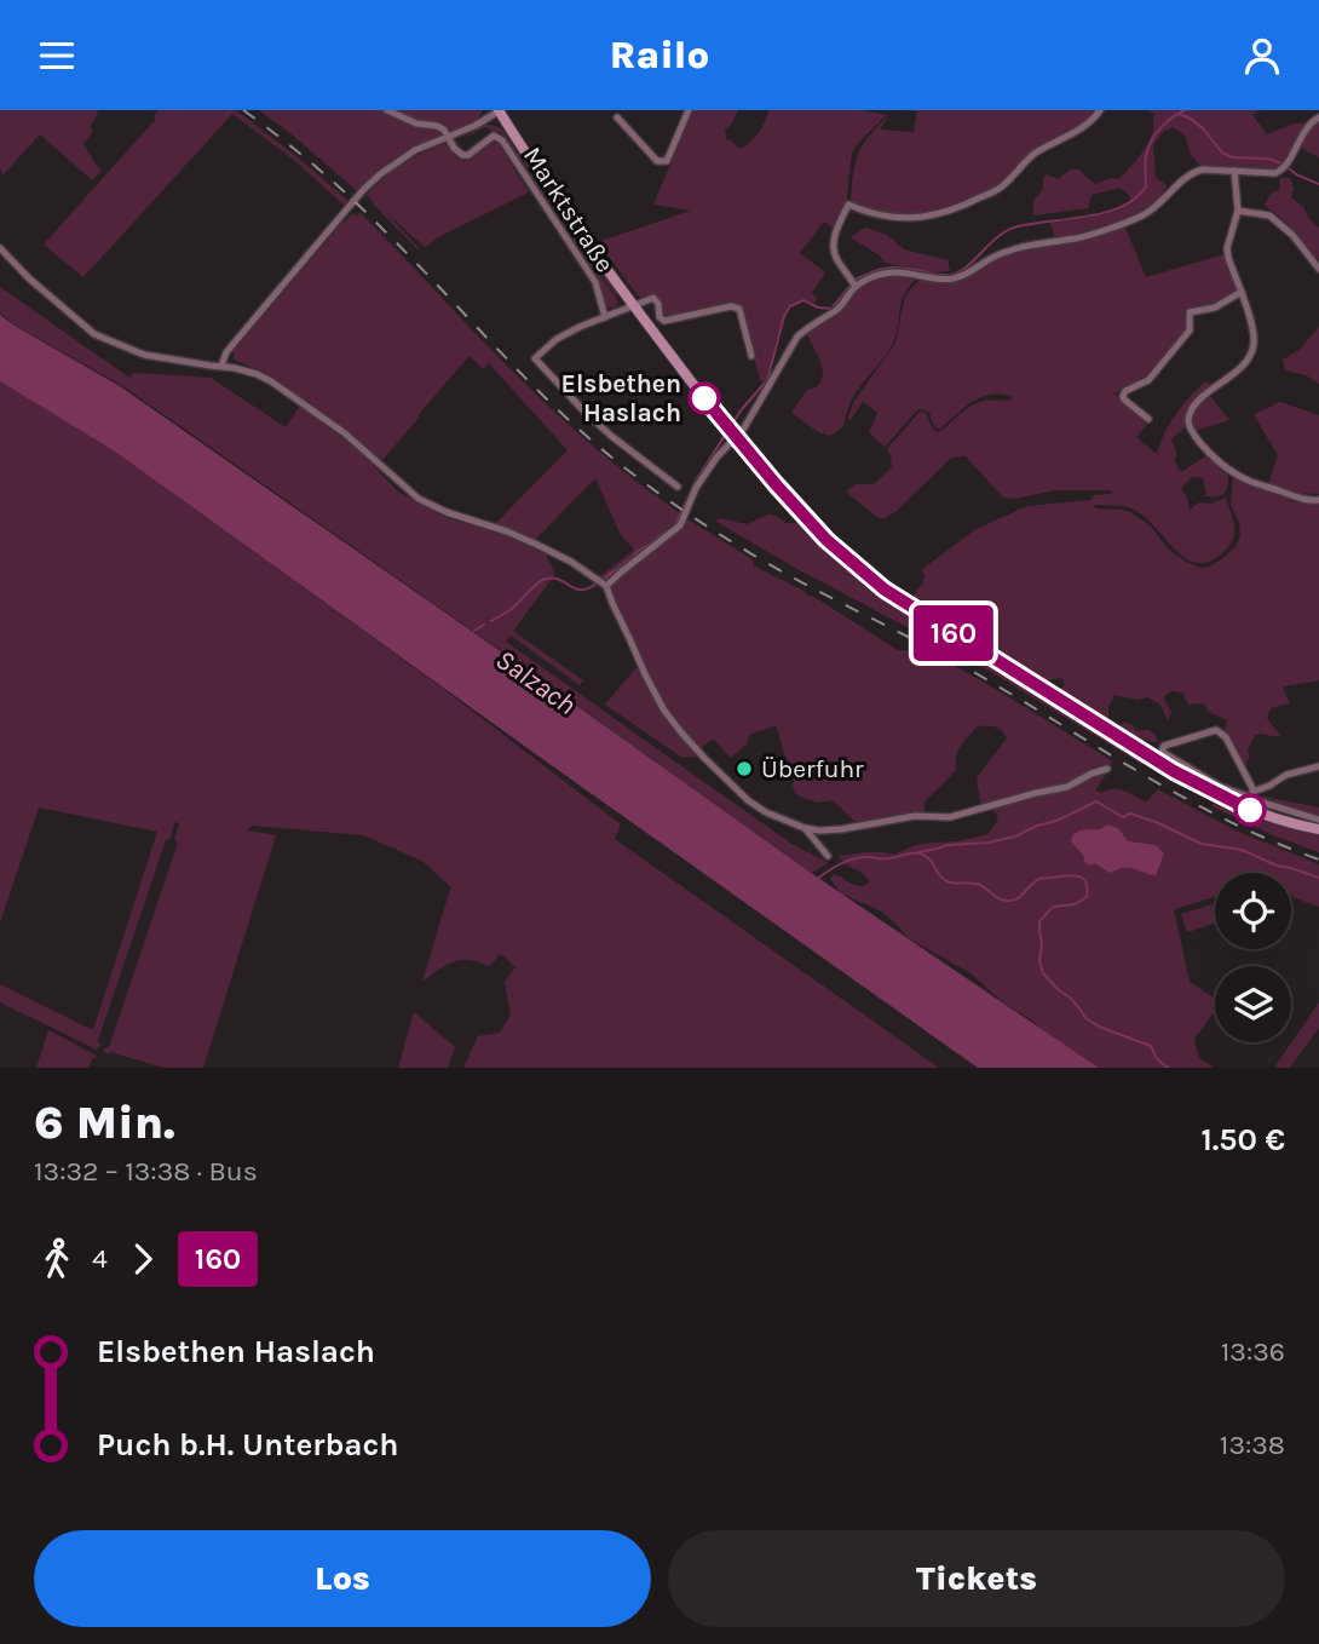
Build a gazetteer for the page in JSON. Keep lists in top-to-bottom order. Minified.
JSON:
{"streets":{"street":["Marktstraße"]},"water":["Salzach"],"places":["Elsbethen Haslach","Überfuhr"],"lines":["bus line 160"],"page":{"header":"Railo","on_map":"160","heading":["6 Min.","13:32 – 13:38 · Bus","1.50 €"],"legs":["4","160"],"list":[{"name":"Elsbethen Haslach","value":"13:36"},{"name":"Puch b.H. Unterbach","value":"13:38"}],"buttons":["Los","Tickets"]}}
